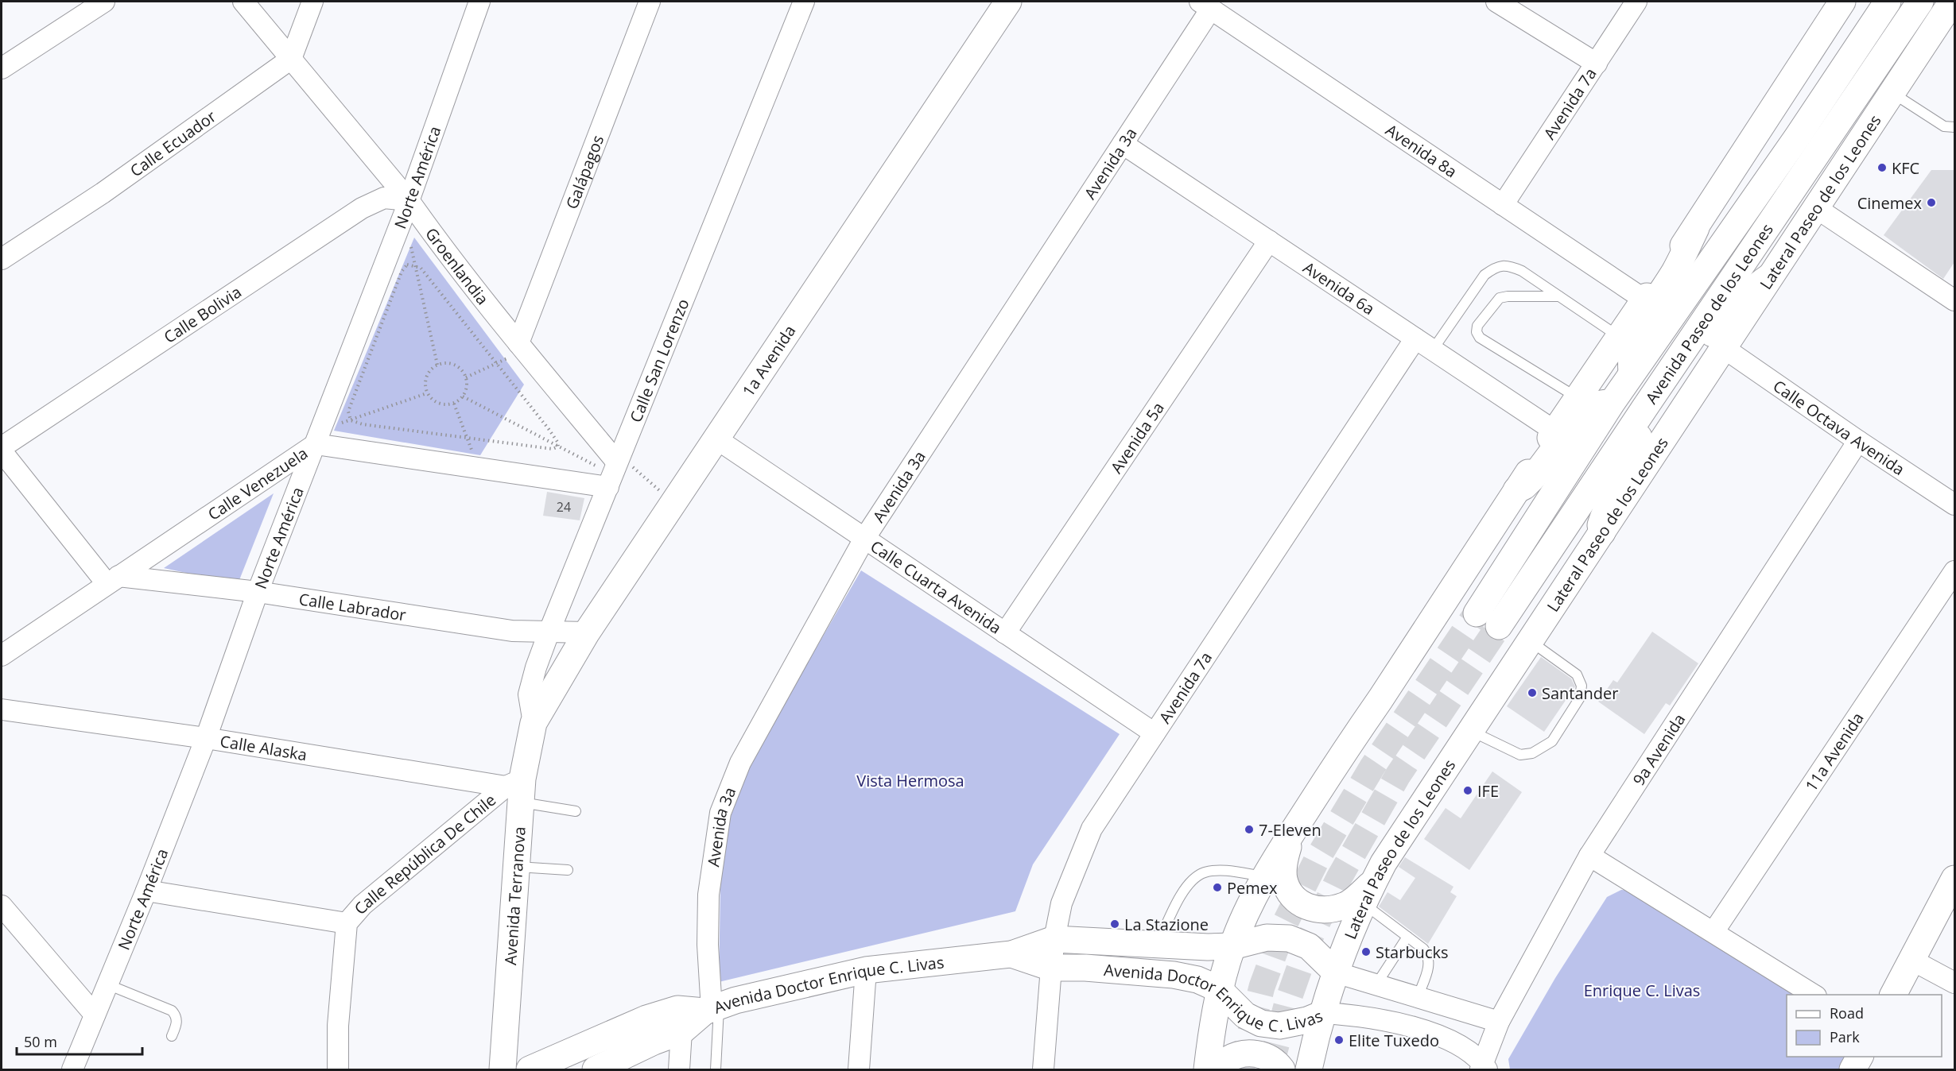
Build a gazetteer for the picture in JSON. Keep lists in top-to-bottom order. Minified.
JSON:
{"streets":{"street":["Avenida 7a","Calle Ecuador","Avenida 8a","Avenida 3a","Galápagos","Norte América","Lateral Paseo de los Leones","Groenlandia","Avenida 6a","Avenida Paseo de los Leones","Calle Bolivia","Calle San Lorenzo","1a Avenida","Calle Octava Avenida","Avenida 5a","Calle Venezuela","Calle Cuarta Avenida","Calle Labrador","Calle Alaska","9a Avenida","11a Avenida","Calle República De Chile","Avenida Terranova","Avenida Doctor Enrique C. Livas"]},"crossings":[["Avenida 7a","Avenida 8a"],["Avenida 7a","Avenida 6a"],["Avenida 7a","Calle Cuarta Avenida"],["Avenida 7a","Avenida Doctor Enrique C. Livas"],["Calle Ecuador","Groenlandia"],["Avenida 8a","Avenida 3a"],["Avenida 3a","Avenida 6a"],["Avenida 3a","Calle Cuarta Avenida"],["Avenida 3a","Avenida Doctor Enrique C. Livas"],["Galápagos","Groenlandia"],["Norte América","Groenlandia"],["Norte América","Calle Bolivia"],["Norte América","Calle Venezuela"],["Norte América","Calle Labrador"],["Norte América","Calle Alaska"],["Norte América","Calle República De Chile"],["Lateral Paseo de los Leones","Calle Octava Avenida"],["Lateral Paseo de los Leones","Avenida Doctor Enrique C. Livas"],["Groenlandia","Calle Bolivia"],["Groenlandia","Calle San Lorenzo"],["Groenlandia","Calle Venezuela"],["Avenida 6a","Avenida 5a"],["Calle San Lorenzo","1a Avenida"],["Calle San Lorenzo","Calle Venezuela"],["Calle San Lorenzo","Calle Labrador"],["Calle San Lorenzo","Avenida Terranova"],["1a Avenida","Calle Cuarta Avenida"],["1a Avenida","Calle Labrador"],["1a Avenida","Avenida Terranova"],["Calle Octava Avenida","9a Avenida"],["Avenida 5a","Calle Cuarta Avenida"],["Calle Venezuela","Calle Labrador"],["Calle Alaska","Calle República De Chile"],["Calle Alaska","Avenida Terranova"],["9a Avenida","Avenida Doctor Enrique C. Livas"],["Calle República De Chile","Avenida Terranova"]],"parks":["Vista Hermosa","Enrique C. Livas"],"places":["KFC","Cinemex","Santander","IFE","7-Eleven","Pemex","La Stazione","Starbucks","Elite Tuxedo"],"house_numbers":["24"],"legend":["Road","Park"],"scale_bar":"50 m"}
